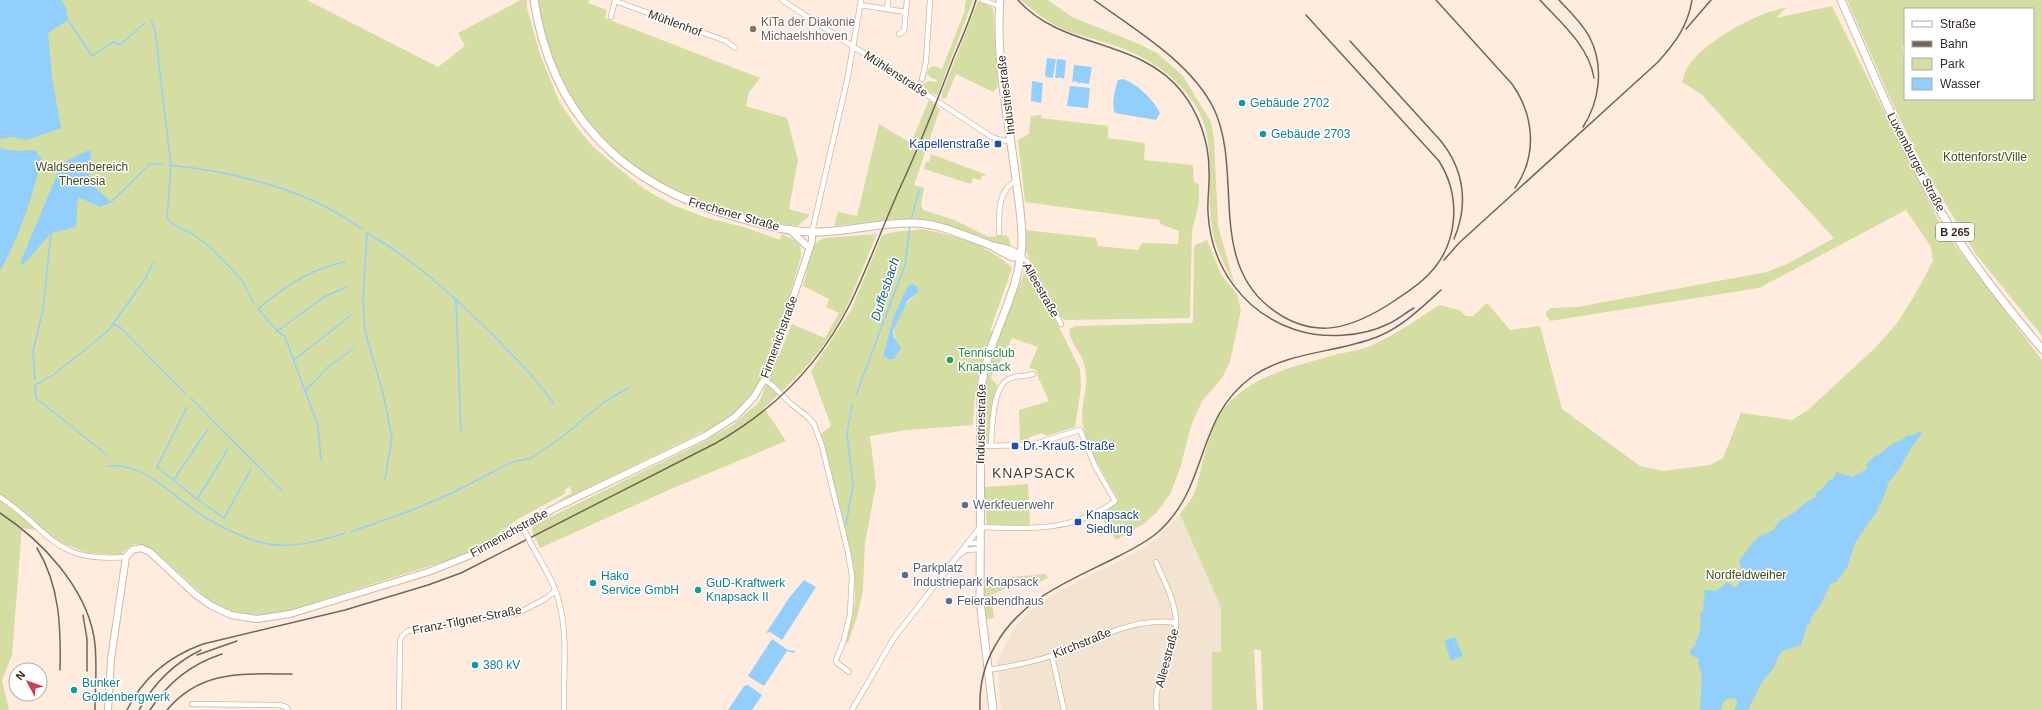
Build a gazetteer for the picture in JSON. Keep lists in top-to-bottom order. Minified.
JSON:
{"streets":{"main road":["Industriestraße","Luxemburger Straße","Frechener Straße","B 265"],"street":["Mühlenhof","Mühlenstraße","Alleestraße","Firmenichstraße","Franz-Tilgner-Straße","Kirchstraße"]},"crossings":[["Mühlenstraße","Industriestraße"],["Mühlenstraße","Firmenichstraße"],["Industriestraße","Frechener Straße"],["Industriestraße","Alleestraße"],["Industriestraße","Kirchstraße"],["Frechener Straße","Alleestraße"],["Frechener Straße","Firmenichstraße"],["Alleestraße","Kirchstraße"]],"districts":["KNAPSACK"],"water":["Duffesbach"],"parks":["Kottenforst/Ville","Waldseenbereich Theresia","Nordfeldweiher"],"places":{"other":["KiTa der Diakonie Michaelshhoven","Gebäude 2702","Gebäude 2703","Tennisclub Knapsack","Werkfeuerwehr","Parkplatz Industriepark Knapsack","Hako Service GmbH","GuD-Kraftwerk Knapsack II","Feierabendhaus","380 kV","Bunker Goldenbergwerk"],"transit":["Kapellenstraße","Dr.-Krauß-Straße","Knapsack Siedlung"]},"legend":["Straße","Bahn","Park","Wasser"],"north":"top left"}
